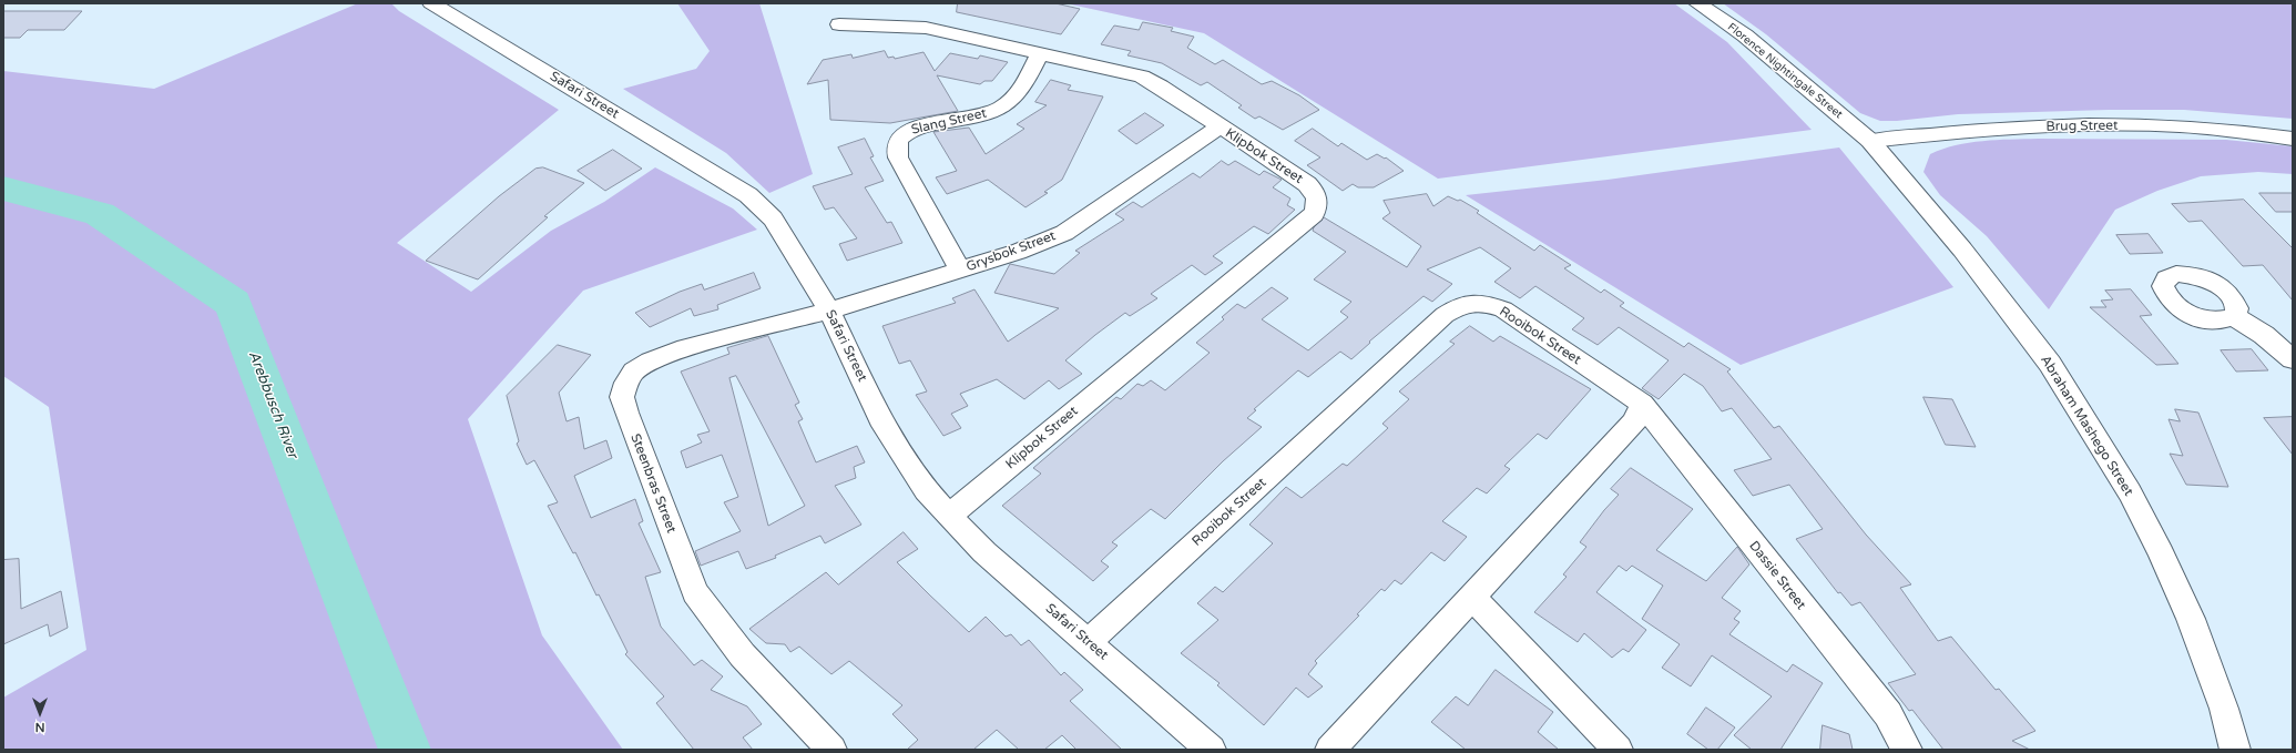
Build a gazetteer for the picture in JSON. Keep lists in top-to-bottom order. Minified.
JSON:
{"streets":{"street":["Florence Nightingale Street","Safari Street","Slang Street","Brug Street","Klipbok Street","Grysbok Street","Rooibok Street","Abraham Mashego Street","Steenbras Street","Dassie Street"]},"crossings":[["Florence Nightingale Street","Brug Street"],["Florence Nightingale Street","Abraham Mashego Street"],["Safari Street","Klipbok Street"],["Safari Street","Grysbok Street"],["Safari Street","Rooibok Street"],["Safari Street","Steenbras Street"],["Slang Street","Klipbok Street"],["Slang Street","Grysbok Street"],["Brug Street","Abraham Mashego Street"],["Klipbok Street","Grysbok Street"],["Grysbok Street","Steenbras Street"],["Rooibok Street","Dassie Street"]],"water":["Arebbusch River"],"north":"bottom"}
